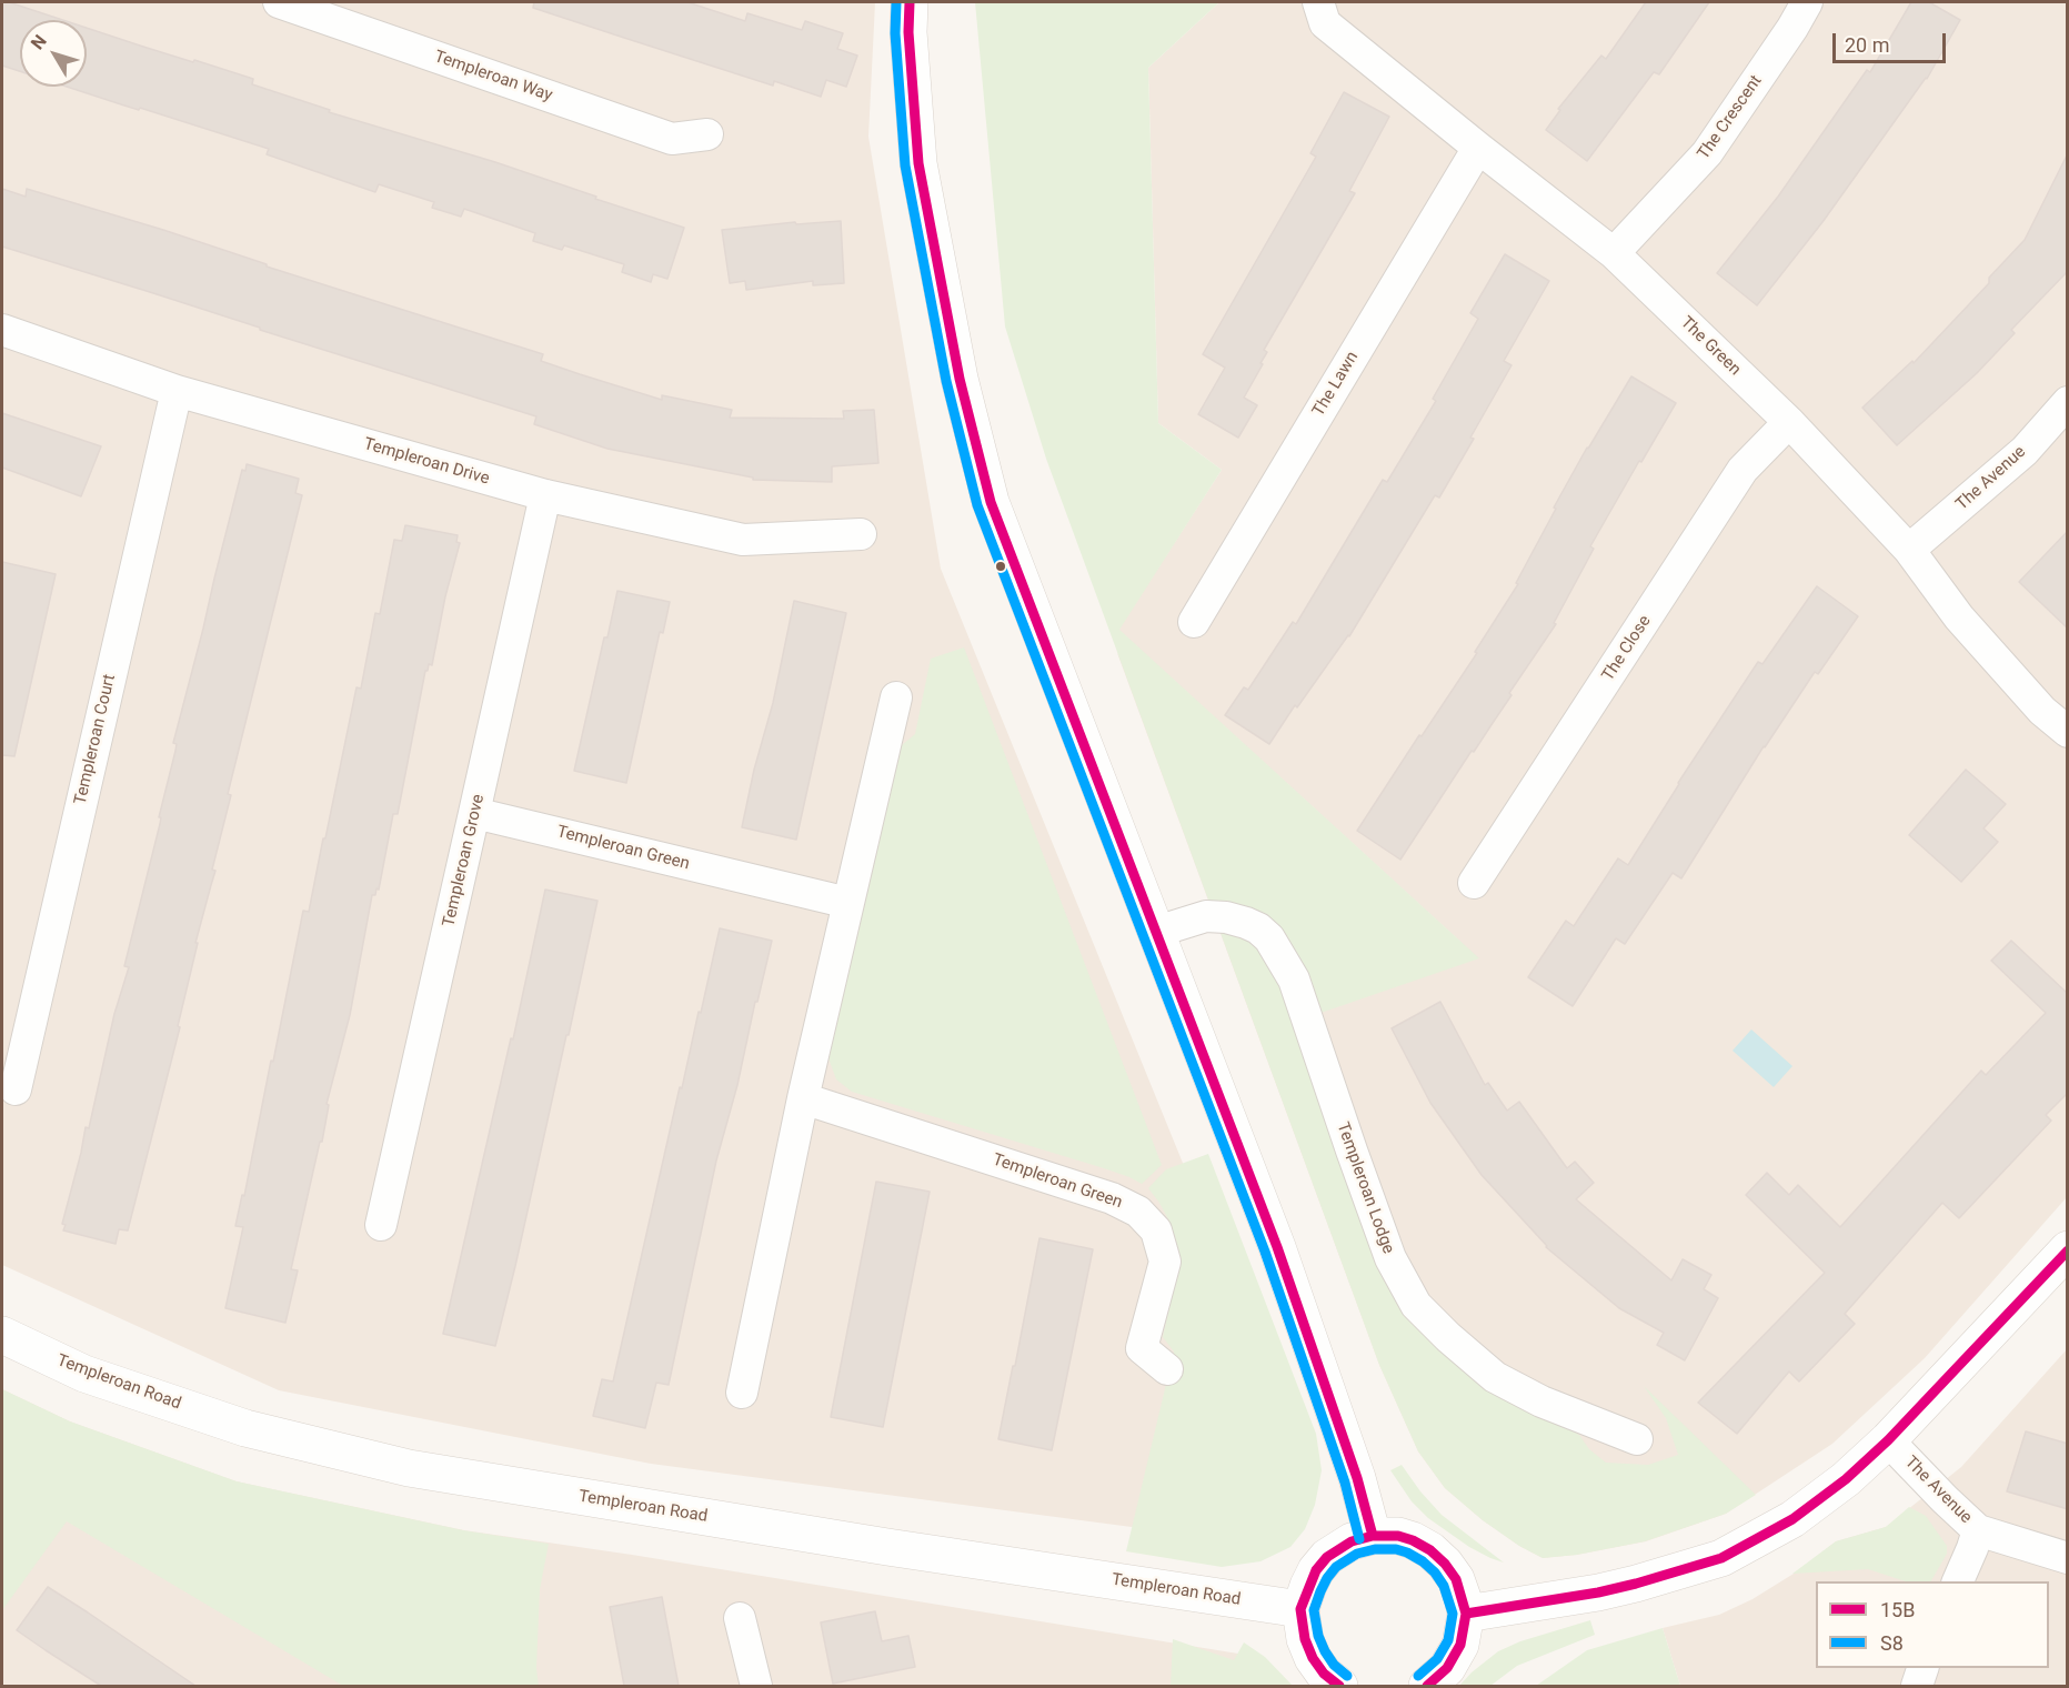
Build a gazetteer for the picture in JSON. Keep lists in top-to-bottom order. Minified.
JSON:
{"streets":{"street":["Templeroan Way","The Crescent","The Green","The Lawn","Templeroan Drive","The Avenue","The Close","Templeroan Court","Templeroan Green","Templeroan Grove","Templeroan Lodge","Templeroan Road"]},"crossings":[["The Crescent","The Green"],["The Green","The Lawn"],["The Green","The Avenue"],["The Green","The Close"],["Templeroan Drive","Templeroan Court"],["Templeroan Drive","Templeroan Grove"],["Templeroan Green","Templeroan Grove"]],"lines":["transit line 15B","transit line S8"],"legend":["15B","S8"],"scale_bar":"20 m","north":"top left"}
